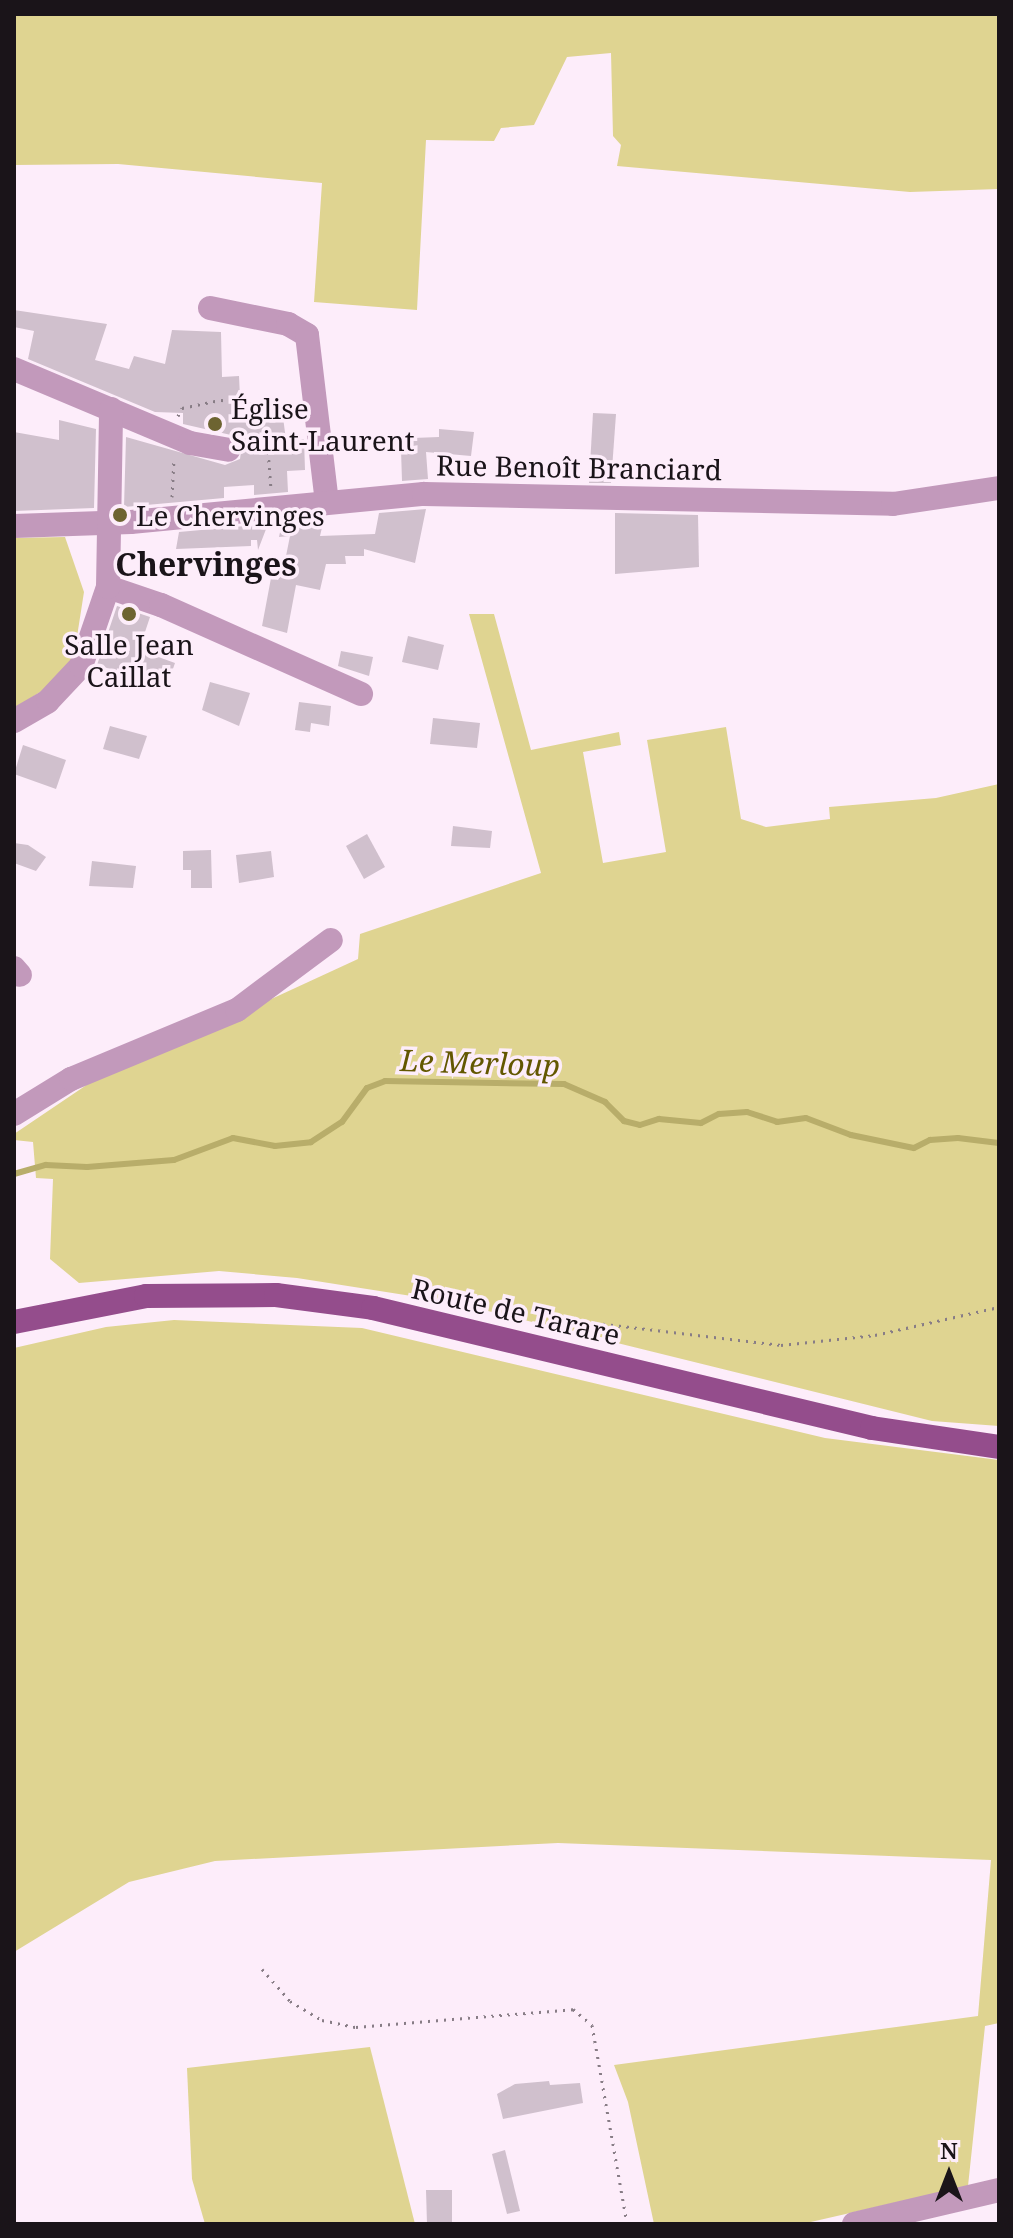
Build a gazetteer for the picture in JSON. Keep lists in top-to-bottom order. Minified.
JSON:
{"streets":{"main road":["Route de Tarare"],"street":["Rue Benoît Branciard"]},"districts":["Chervinges"],"water":["Le Merloup"],"places":["Église Saint-Laurent","Le Chervinges","Salle Jean Caillat"],"north":"top"}
